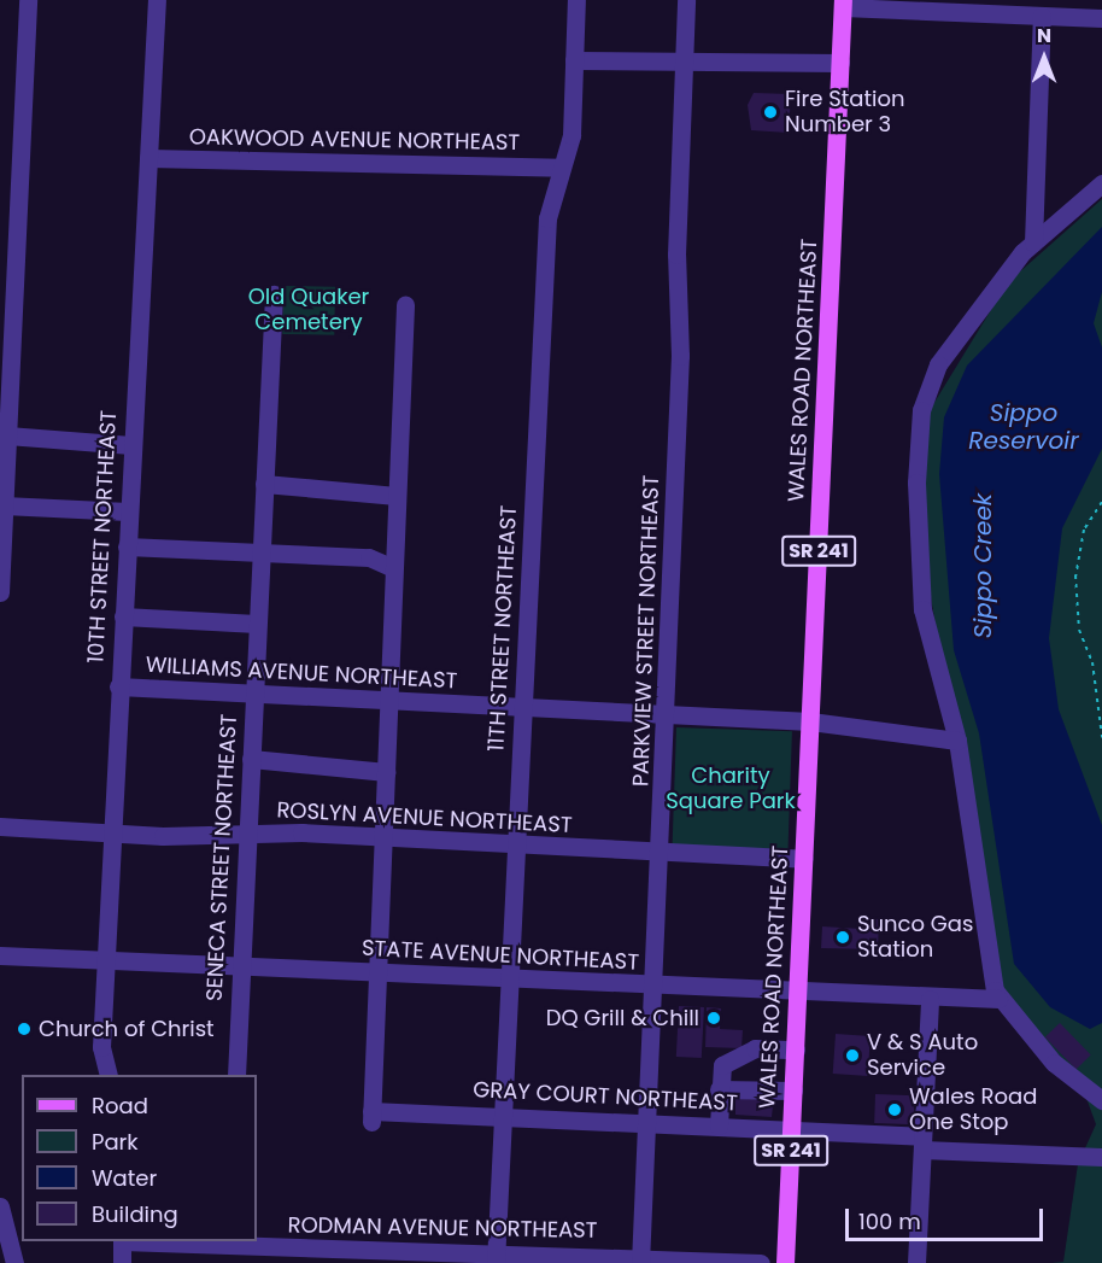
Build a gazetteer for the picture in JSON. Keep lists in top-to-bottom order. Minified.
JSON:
{"streets":{"main road":["WALES ROAD NORTHEAST","SR 241"],"street":["OAKWOOD AVENUE NORTHEAST","10TH STREET NORTHEAST","11TH STREET NORTHEAST","PARKVIEW STREET NORTHEAST","WILLIAMS AVENUE NORTHEAST","ROSLYN AVENUE NORTHEAST","SENECA STREET NORTHEAST","STATE AVENUE NORTHEAST","GRAY COURT NORTHEAST","RODMAN AVENUE NORTHEAST"]},"crossings":[["OAKWOOD AVENUE NORTHEAST","10TH STREET NORTHEAST"],["OAKWOOD AVENUE NORTHEAST","11TH STREET NORTHEAST"],["WALES ROAD NORTHEAST","WILLIAMS AVENUE NORTHEAST"],["WALES ROAD NORTHEAST","ROSLYN AVENUE NORTHEAST"],["WALES ROAD NORTHEAST","STATE AVENUE NORTHEAST"],["WALES ROAD NORTHEAST","GRAY COURT NORTHEAST"],["10TH STREET NORTHEAST","WILLIAMS AVENUE NORTHEAST"],["10TH STREET NORTHEAST","ROSLYN AVENUE NORTHEAST"],["10TH STREET NORTHEAST","STATE AVENUE NORTHEAST"],["11TH STREET NORTHEAST","WILLIAMS AVENUE NORTHEAST"],["11TH STREET NORTHEAST","ROSLYN AVENUE NORTHEAST"],["11TH STREET NORTHEAST","STATE AVENUE NORTHEAST"],["11TH STREET NORTHEAST","GRAY COURT NORTHEAST"],["11TH STREET NORTHEAST","RODMAN AVENUE NORTHEAST"],["PARKVIEW STREET NORTHEAST","WILLIAMS AVENUE NORTHEAST"],["PARKVIEW STREET NORTHEAST","ROSLYN AVENUE NORTHEAST"],["PARKVIEW STREET NORTHEAST","STATE AVENUE NORTHEAST"],["PARKVIEW STREET NORTHEAST","GRAY COURT NORTHEAST"],["PARKVIEW STREET NORTHEAST","RODMAN AVENUE NORTHEAST"],["WILLIAMS AVENUE NORTHEAST","SENECA STREET NORTHEAST"],["ROSLYN AVENUE NORTHEAST","SENECA STREET NORTHEAST"],["SENECA STREET NORTHEAST","STATE AVENUE NORTHEAST"],["STATE AVENUE NORTHEAST","GRAY COURT NORTHEAST"]],"water":["Sippo Reservoir","Sippo Creek"],"parks":["Old Quaker Cemetery","Charity Square Park"],"places":["Fire Station Number 3","Sunco Gas Station","DQ Grill & Chill","Church of Christ","V & S Auto Service","Wales Road One Stop"],"legend":["Road","Park","Water","Building"],"scale_bar":"100 m","north":"top"}
